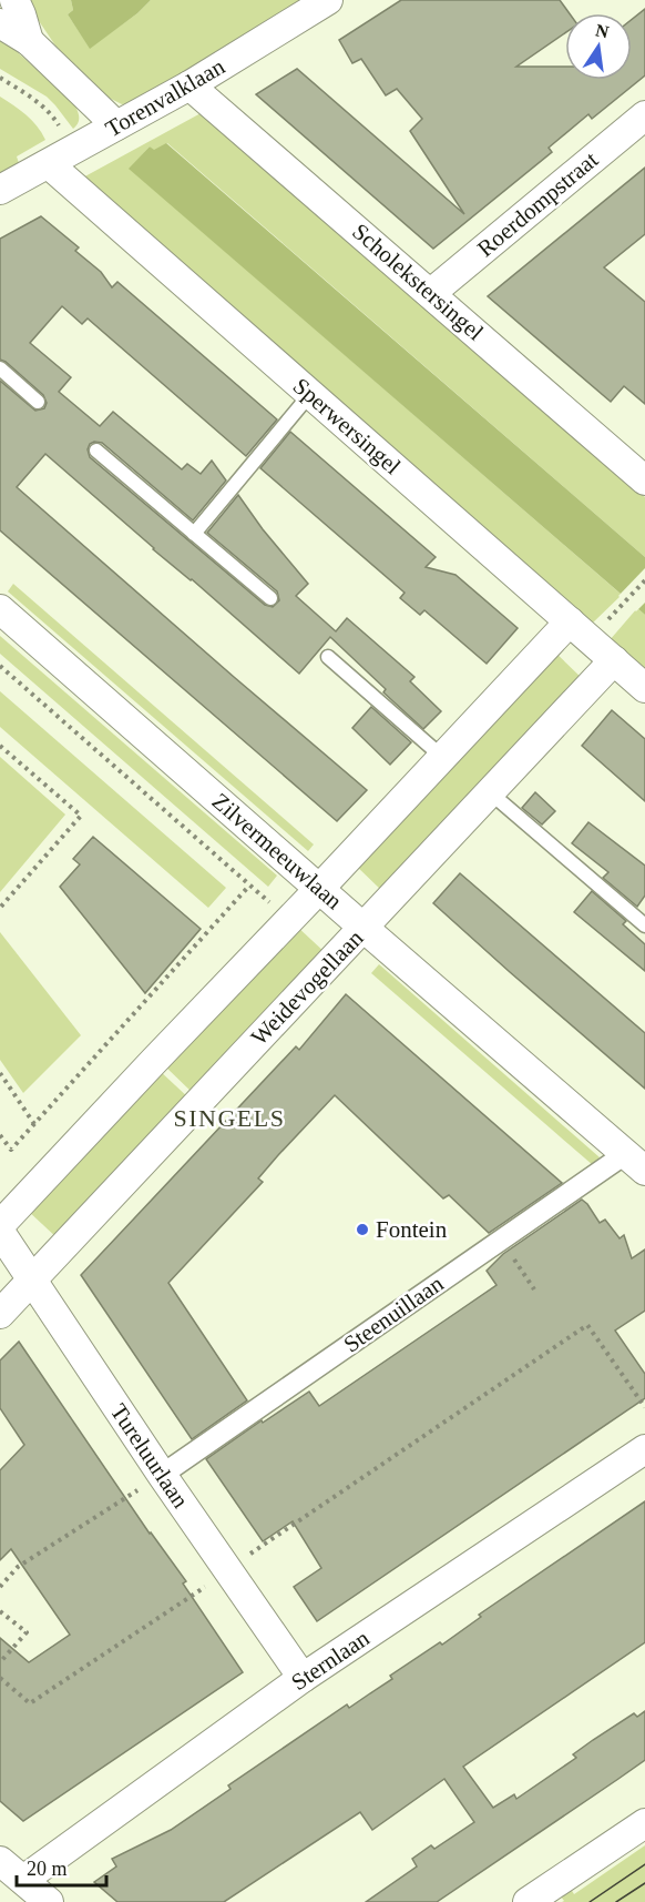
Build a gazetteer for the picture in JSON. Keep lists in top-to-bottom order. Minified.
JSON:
{"streets":{"street":["Torenvalklaan","Roerdompstraat","Scholekstersingel","Sperwersingel","Zilvermeeuwlaan","Weidevogellaan","Steenuillaan","Tureluurlaan","Sternlaan"]},"crossings":[["Torenvalklaan","Scholekstersingel"],["Torenvalklaan","Sperwersingel"],["Roerdompstraat","Scholekstersingel"],["Sperwersingel","Weidevogellaan"],["Zilvermeeuwlaan","Weidevogellaan"],["Zilvermeeuwlaan","Steenuillaan"],["Weidevogellaan","Tureluurlaan"],["Steenuillaan","Tureluurlaan"],["Tureluurlaan","Sternlaan"]],"districts":["SINGELS"],"places":["Fontein"],"scale_bar":"20 m","north":"top"}
